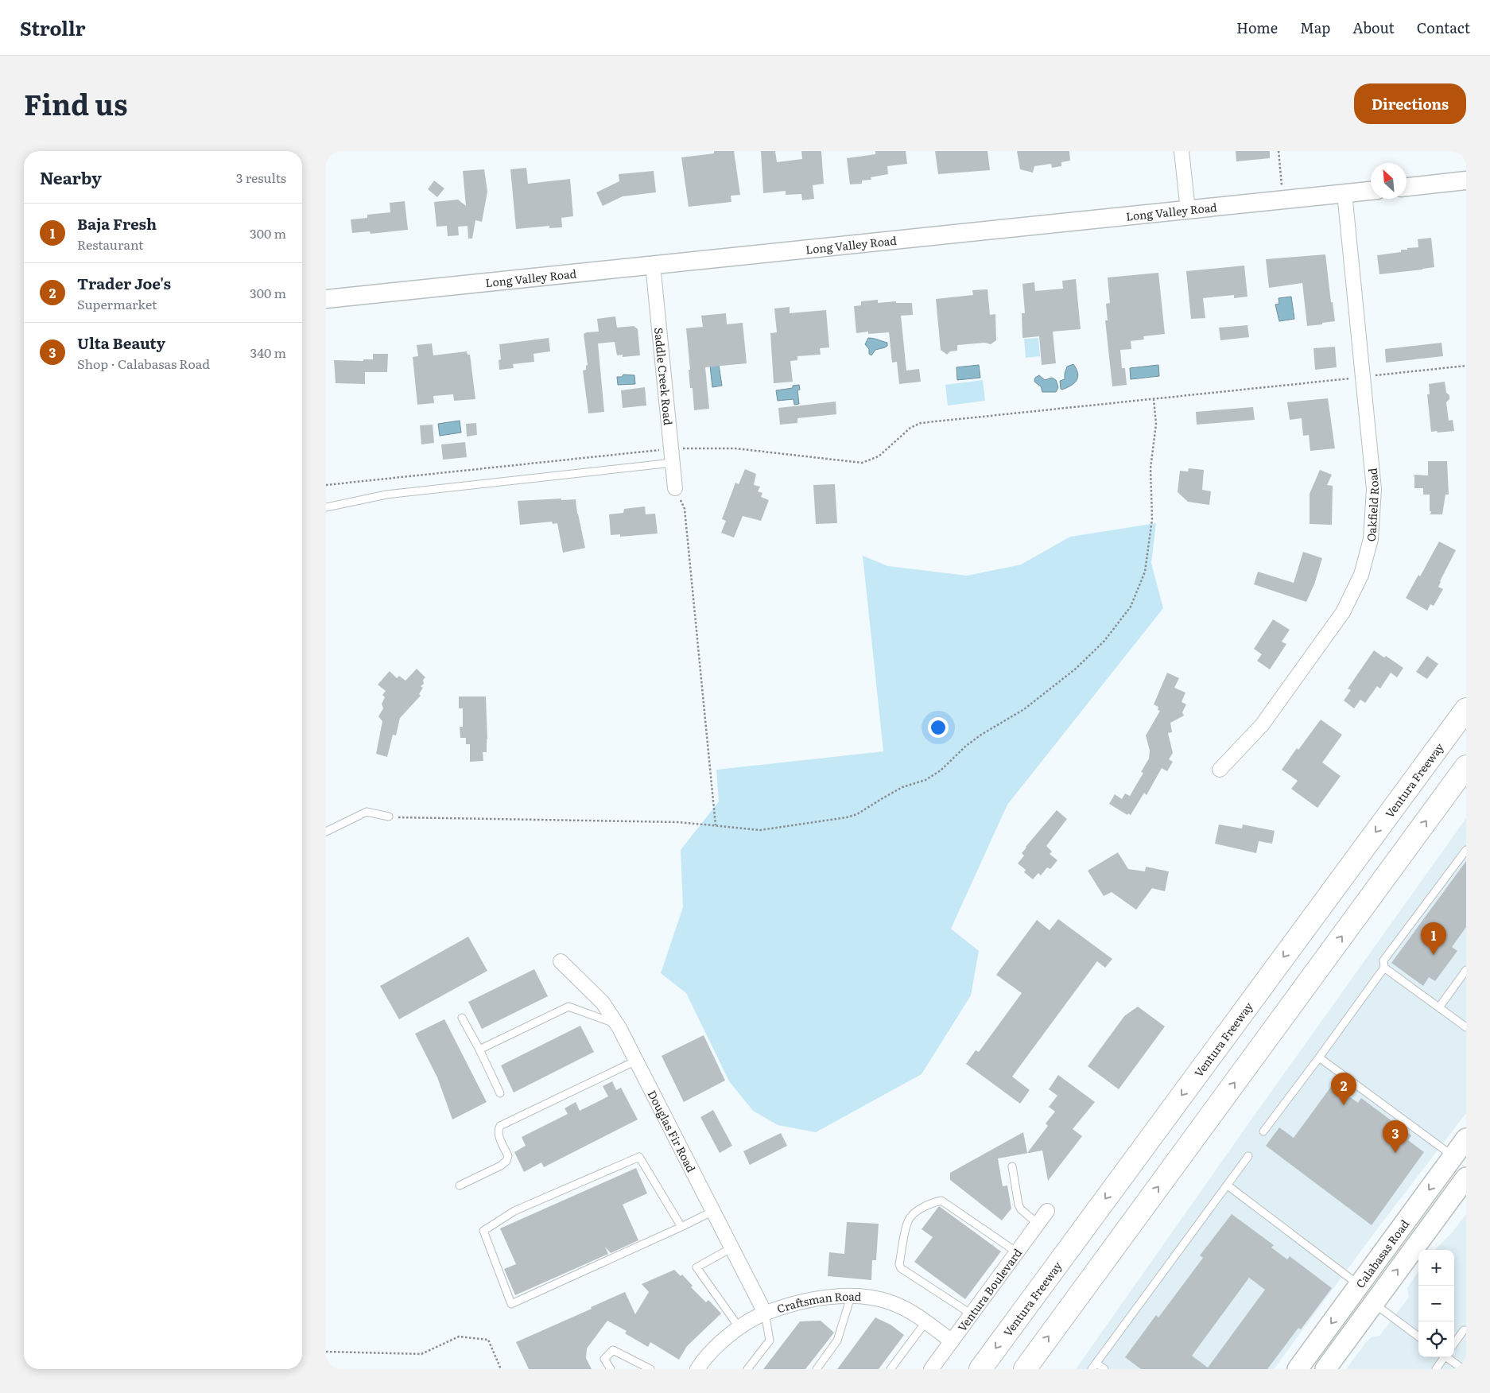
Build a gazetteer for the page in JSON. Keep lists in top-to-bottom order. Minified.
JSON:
{"streets":{"highway":["Ventura Freeway"],"main road":["Calabasas Road"],"street":["Long Valley Road","Saddle Creek Road","Oakfield Road","Douglas Fir Road","Ventura Boulevard","Craftsman Road"]},"crossings":[["Long Valley Road","Saddle Creek Road"],["Long Valley Road","Oakfield Road"],["Douglas Fir Road","Craftsman Road"],["Ventura Boulevard","Craftsman Road"]],"north":"top left","page":{"header":"Strollr","nav":["Home","Map","About","Contact"],"title":"Find us","buttons":"Directions","heading":["Nearby","3 results"],"list":[{"mark":"1","name":"Baja Fresh","note":"Restaurant","value":"300 m"},{"mark":"2","name":"Trader Joe's","note":"Supermarket","value":"300 m"},{"mark":"3","name":"Ulta Beauty","note":"Shop · Calabasas Road","value":"340 m"}],"pins":["1","2","3"],"map_buttons":["+","−"]}}
